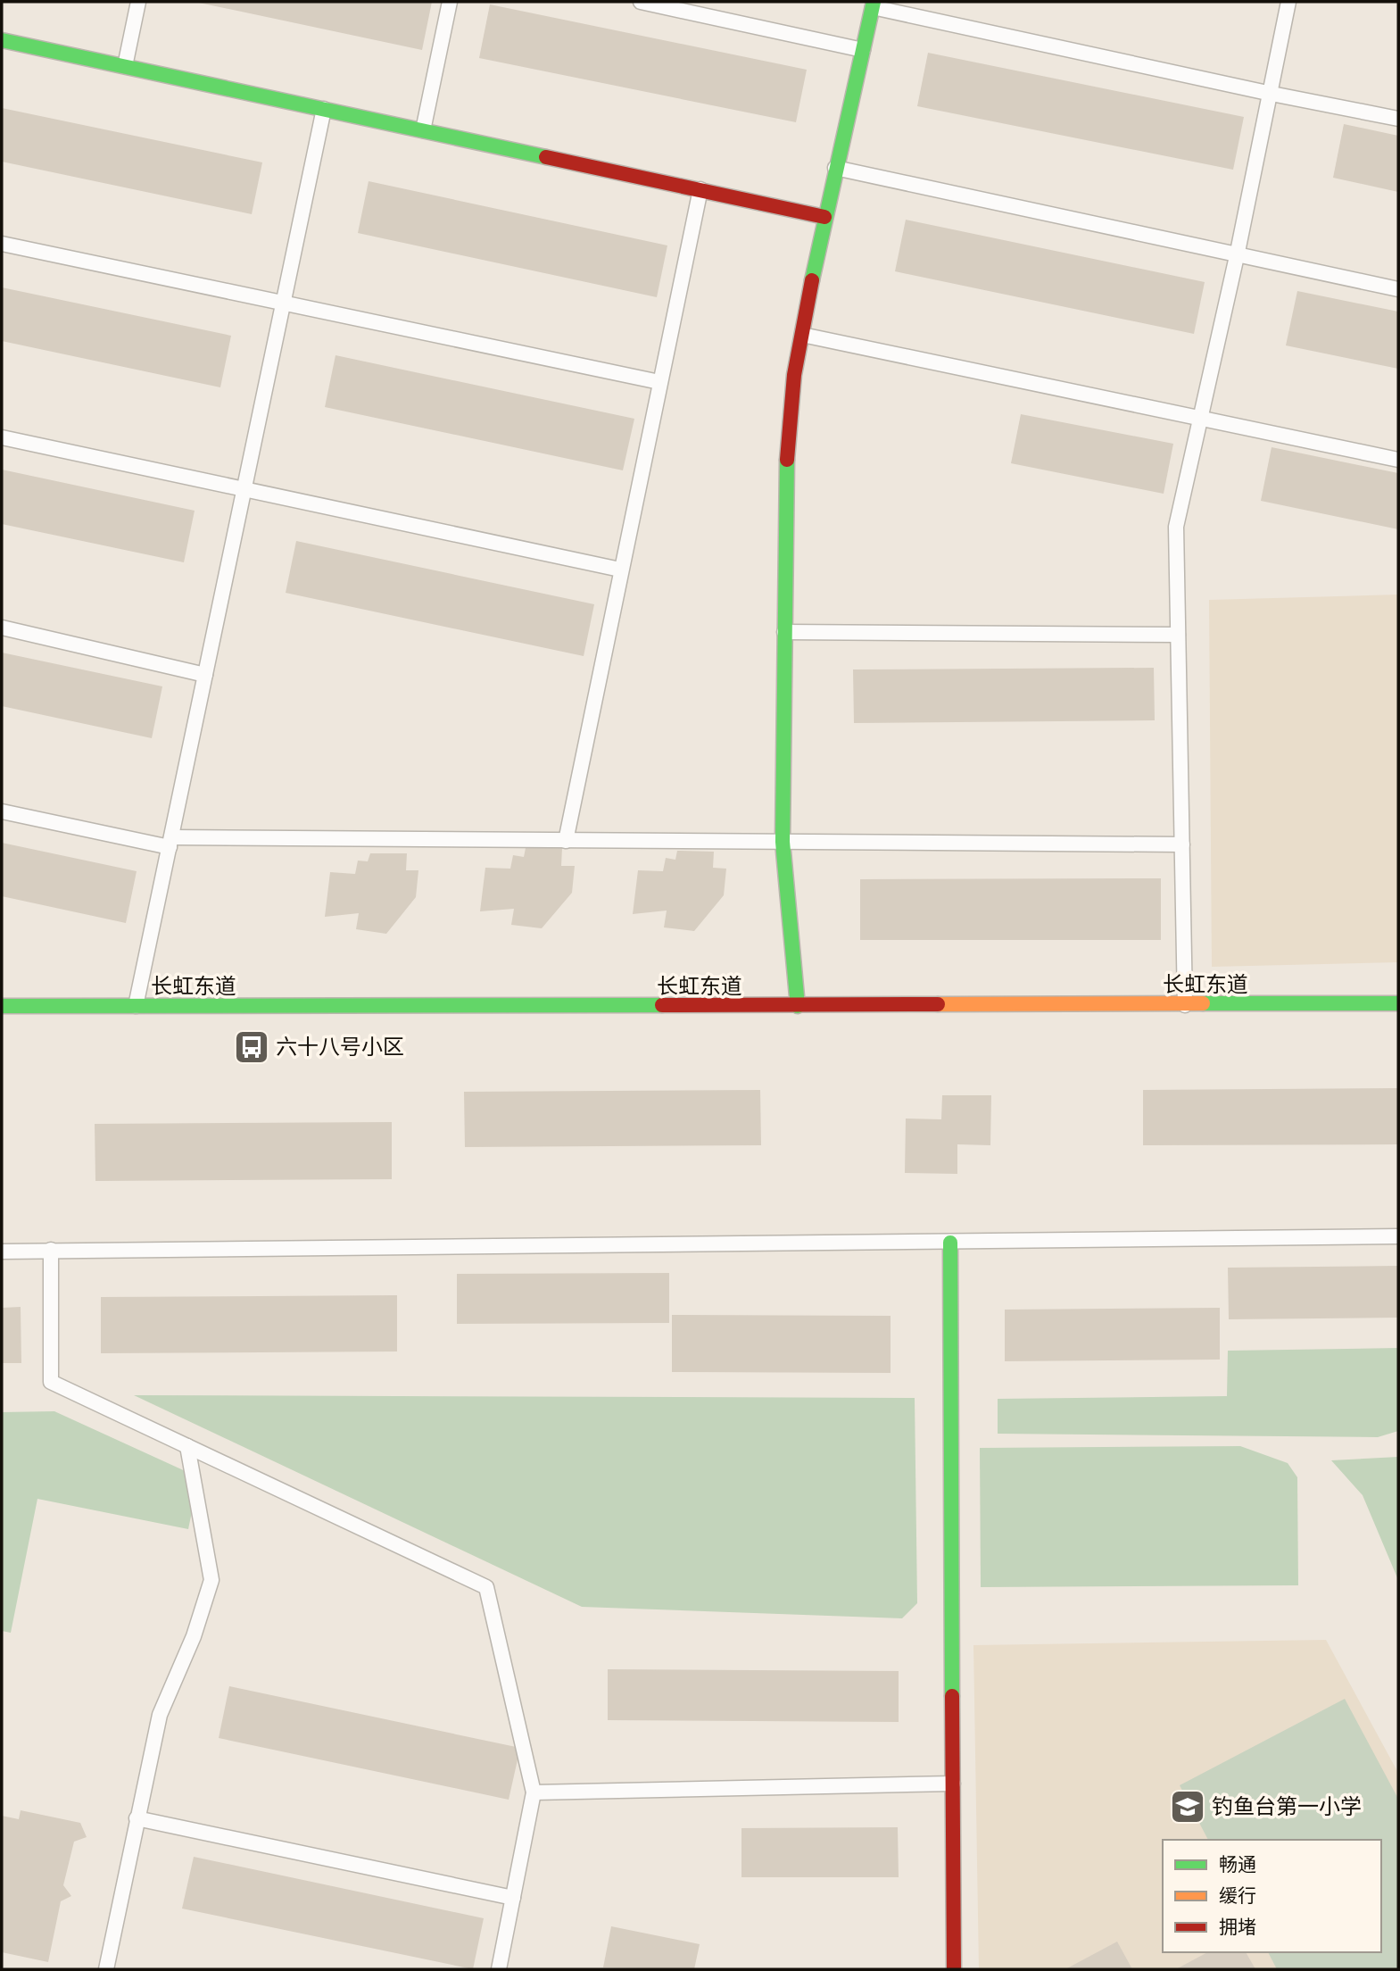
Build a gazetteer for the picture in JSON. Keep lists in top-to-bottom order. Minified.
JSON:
{"streets":{"street":["长虹东道"]},"places":{"bus stop":["六十八号小区"],"school or university":["钓鱼台第一小学"]},"legend":["畅通","缓行","拥堵"]}
